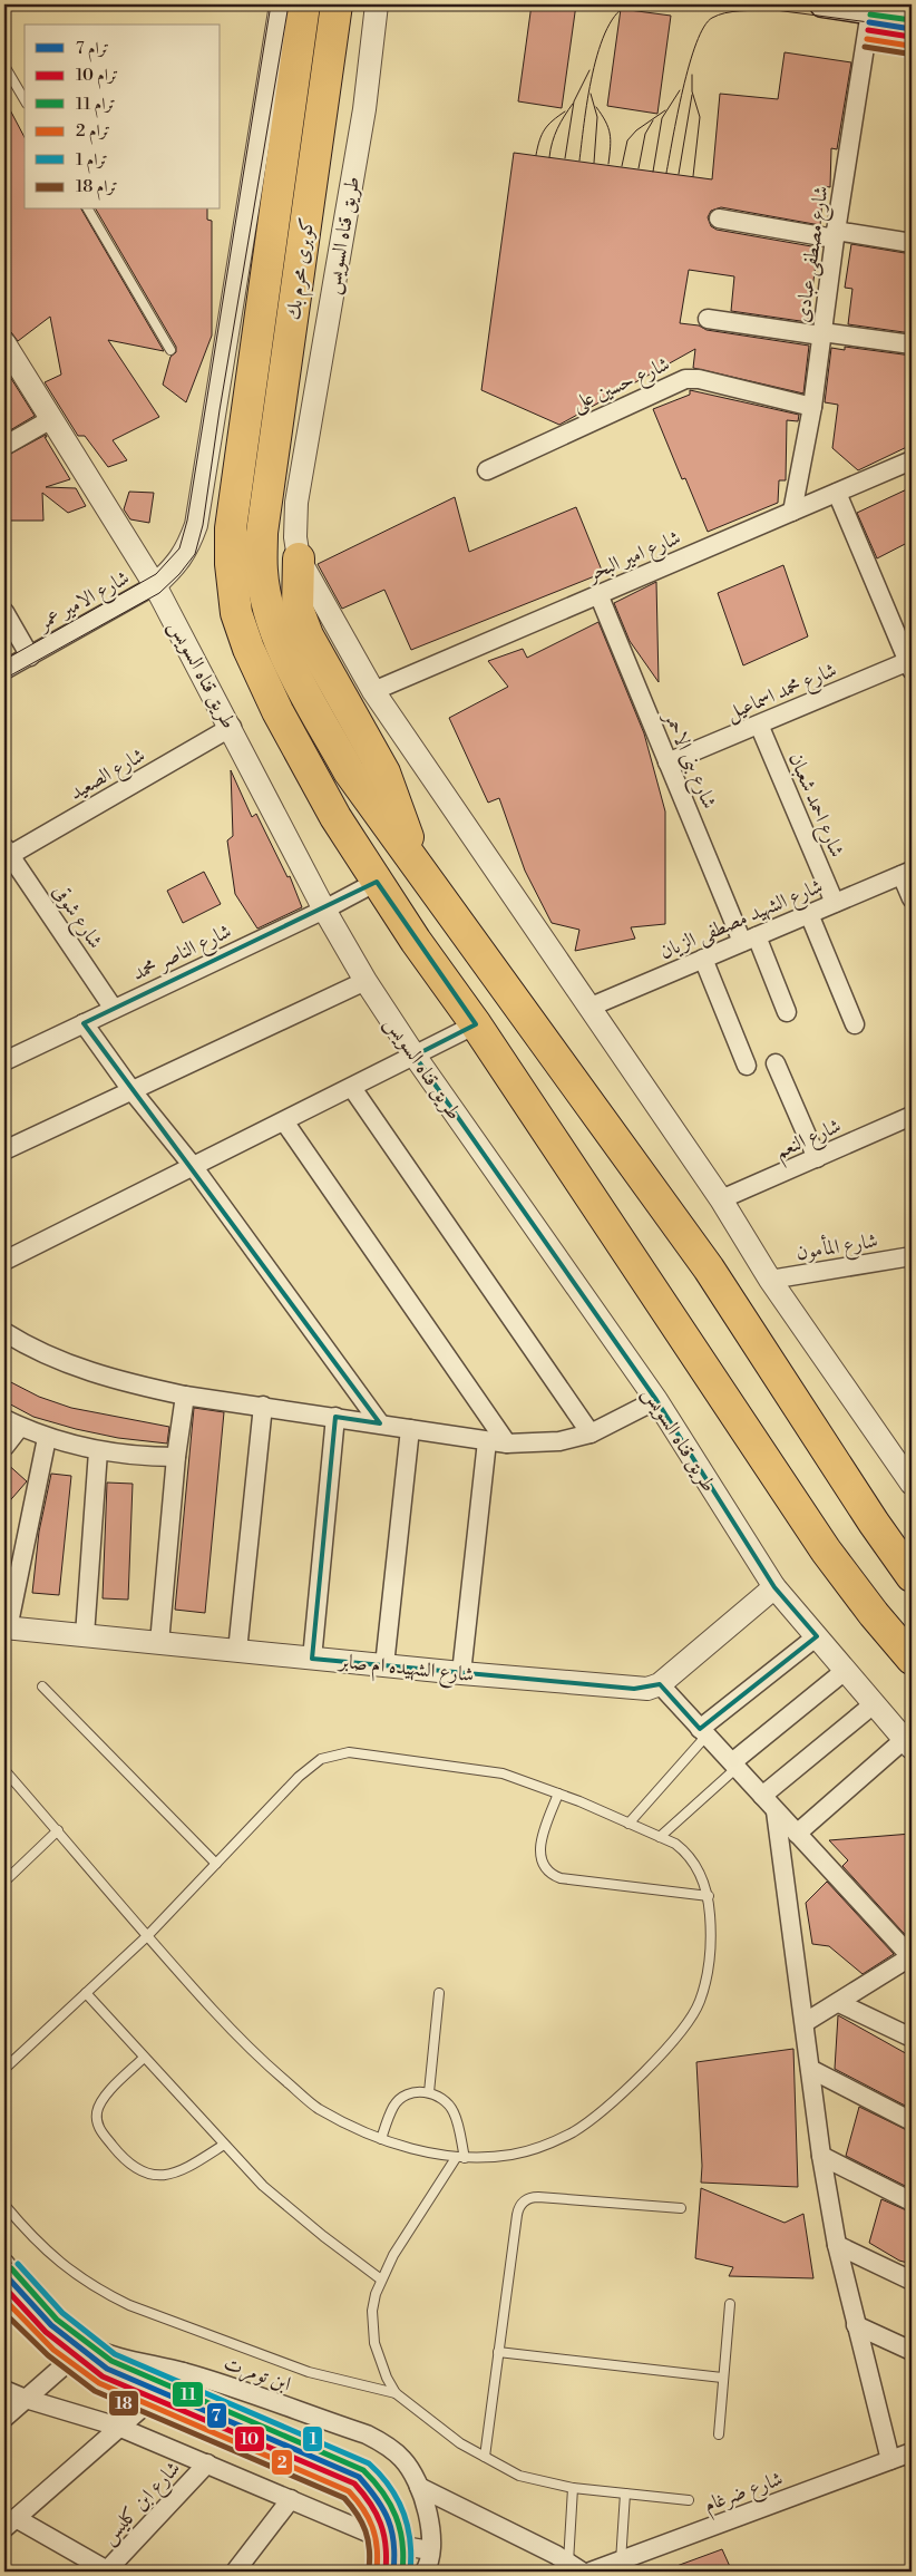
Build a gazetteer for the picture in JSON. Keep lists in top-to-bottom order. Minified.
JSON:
{"streets":{"highway":["كوبرى محرم بك"],"street":["طريق قناه السويس","شارع مصطفى عبادى","شارع حسين على","شارع امير البحر","شارع الامير عمر","شارع محمد اسماعيل","شارع بنى الاحمر","شارع الصعيد","شارع احمد شعبان","شارع شوقى","شارع الشهيد مصطفى الزيان","شارع الناصر محمد","شارع النعم","شارع المأمون","شارع الشهيده ام صابر","ابن تومرت","شارع ضرغام","شارع ابن كليس"]},"crossings":[["طريق قناه السويس","شارع امير البحر"],["طريق قناه السويس","شارع الامير عمر"],["طريق قناه السويس","شارع الصعيد"],["طريق قناه السويس","شارع الشهيد مصطفى الزيان"],["طريق قناه السويس","شارع الناصر محمد"],["طريق قناه السويس","شارع النعم"],["طريق قناه السويس","شارع المأمون"],["شارع مصطفى عبادى","شارع حسين على"],["شارع مصطفى عبادى","شارع امير البحر"],["كوبرى محرم بك","شارع الناصر محمد"],["شارع امير البحر","شارع بنى الاحمر"],["شارع محمد اسماعيل","شارع بنى الاحمر"],["شارع محمد اسماعيل","شارع احمد شعبان"],["شارع بنى الاحمر","شارع الشهيد مصطفى الزيان"],["شارع الصعيد","شارع شوقى"],["شارع احمد شعبان","شارع الشهيد مصطفى الزيان"],["شارع شوقى","شارع الناصر محمد"]],"lines":["tram line 11","tram line 7","tram line 10","tram line 2","tram line 18","tram line 1"],"legend":["ترام 7","ترام 10","ترام 11","ترام 2","ترام 1","ترام 18"]}
